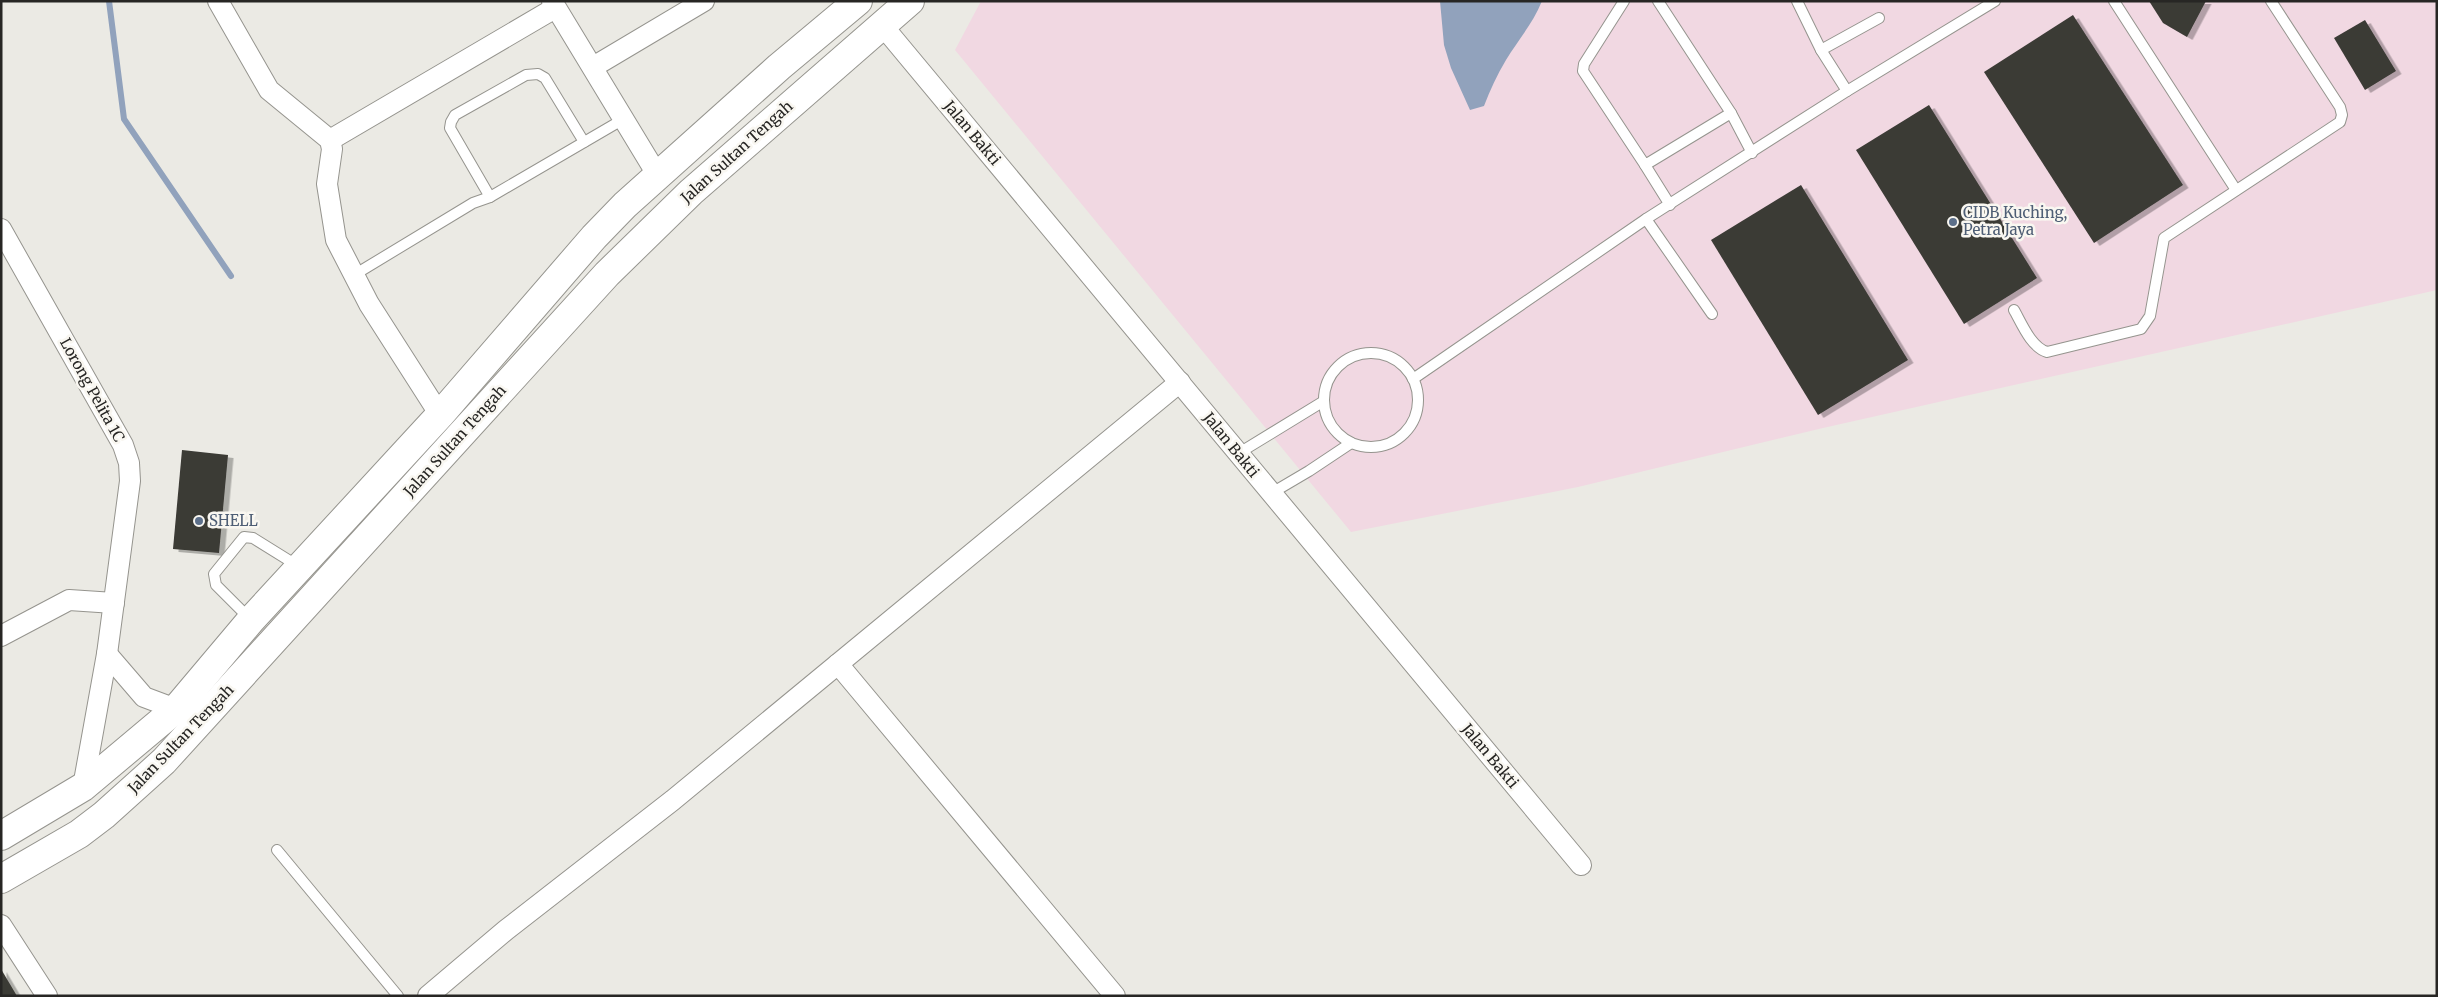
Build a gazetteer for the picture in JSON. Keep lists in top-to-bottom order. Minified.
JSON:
{"streets":{"main road":["Jalan Sultan Tengah"],"street":["Jalan Bakti","Lorong Pelita 1C"]},"crossings":[["Jalan Bakti","Jalan Sultan Tengah"],["Jalan Sultan Tengah","Lorong Pelita 1C"]],"places":["CIDB Kuching, Petra Jaya","SHELL"]}
